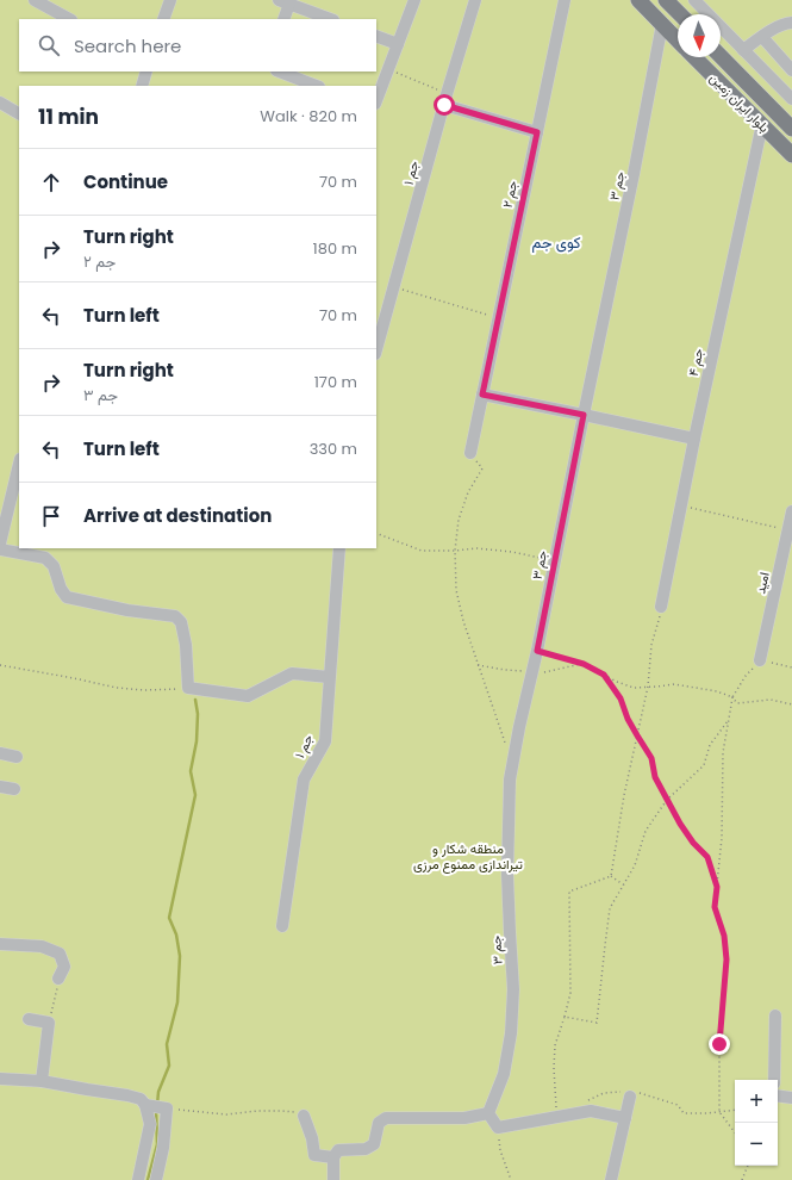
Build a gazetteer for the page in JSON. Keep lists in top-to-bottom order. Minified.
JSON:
{"streets":{"main road":["بلوار ایران زمین"],"street":["جم ۱","جم ۳","جم ۲","جم ۴","امید"]},"crossings":[["بلوار ایران زمین","جم ۴"]],"districts":["کوی جم"],"parks":["منطقه شکار و تیراندازی ممنوع مرزی"],"north":"bottom","page":{"search":"Search here","heading":["11 min","Walk · 820 m"],"list":[["Continue","70 m"],["Turn right","جم ۲","180 m"],["Turn left","70 m"],["Turn right","جم ۳","170 m"],["Turn left","330 m"],"Arrive at destination"],"map_buttons":["+","−"]}}
